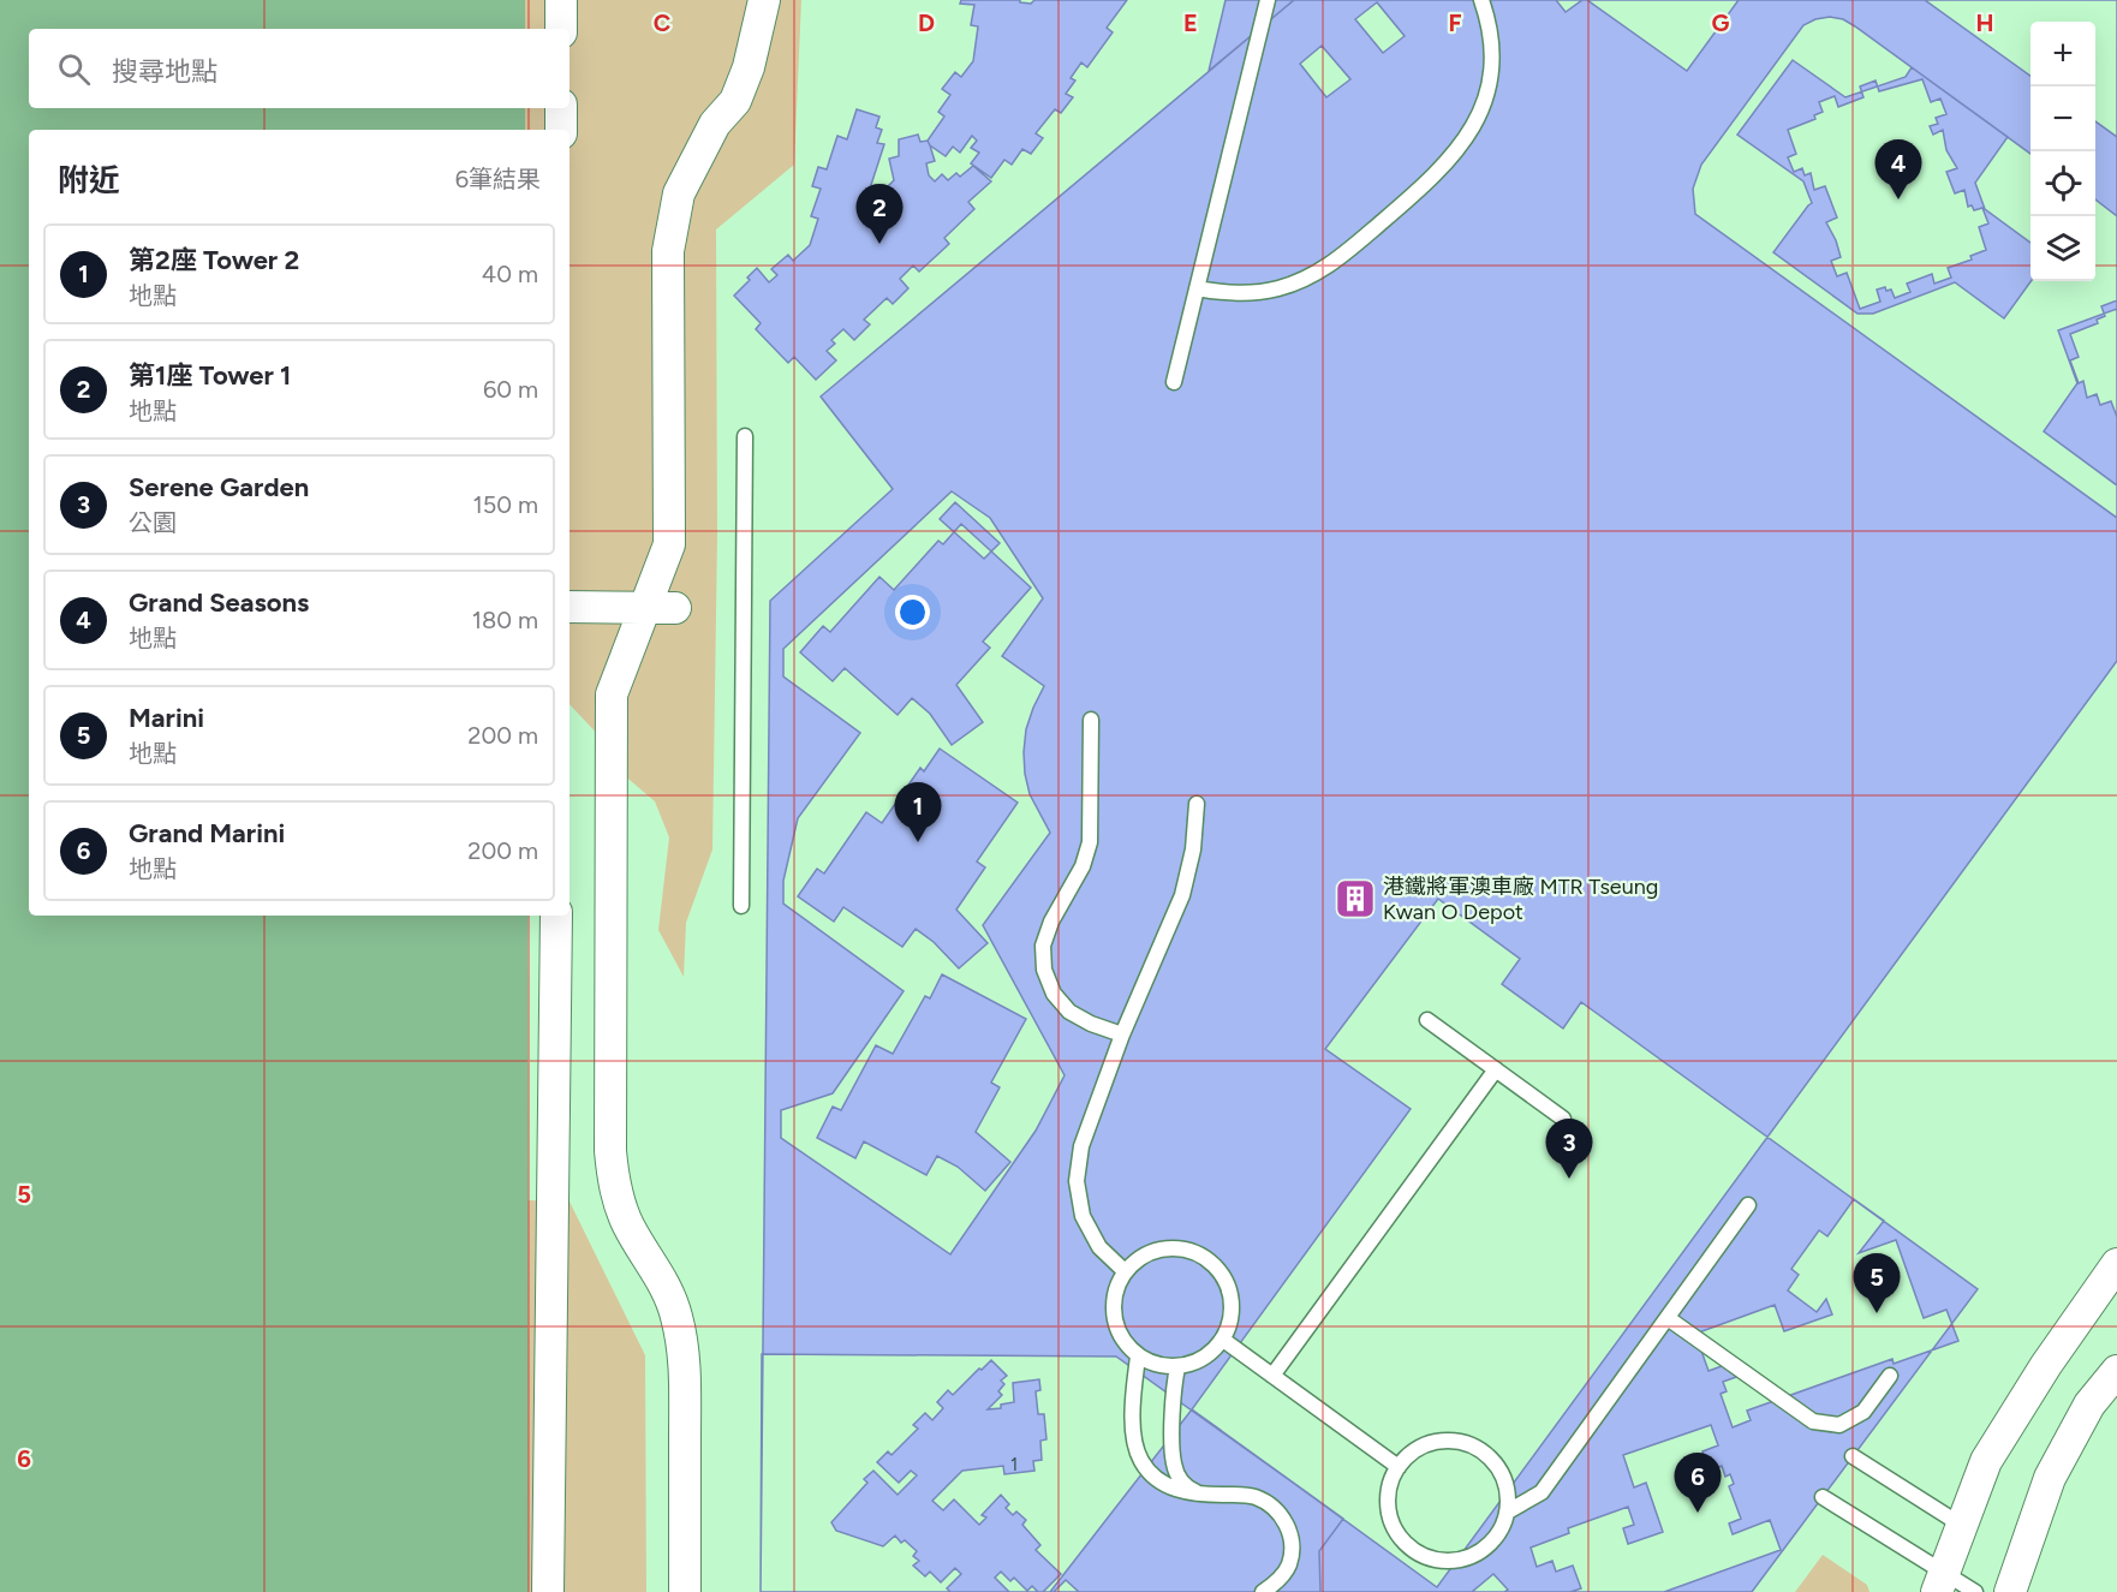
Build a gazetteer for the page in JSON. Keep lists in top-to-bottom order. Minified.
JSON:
{"places":{"building":["港鐵將軍澳車廠 MTR Tseung Kwan O Depot"]},"house_numbers":["1"],"page":{"map_buttons":["+","−"],"search":"搜尋地點","heading":["附近","6筆結果"],"pins":["4","2","1","3","5","6"],"list":[{"mark":"1","name":"第2座 Tower 2","note":"地點","value":"40 m"},{"mark":"2","name":"第1座 Tower 1","note":"地點","value":"60 m"},{"mark":"3","name":"Serene Garden","note":"公園","value":"150 m"},{"mark":"4","name":"Grand Seasons","note":"地點","value":"180 m"},{"mark":"5","name":"Marini","note":"地點","value":"200 m"},{"mark":"6","name":"Grand Marini","note":"地點","value":"200 m"}]},"grid":{"columns":["C","D","E","F","G","H"],"rows":["5","6"]}}
